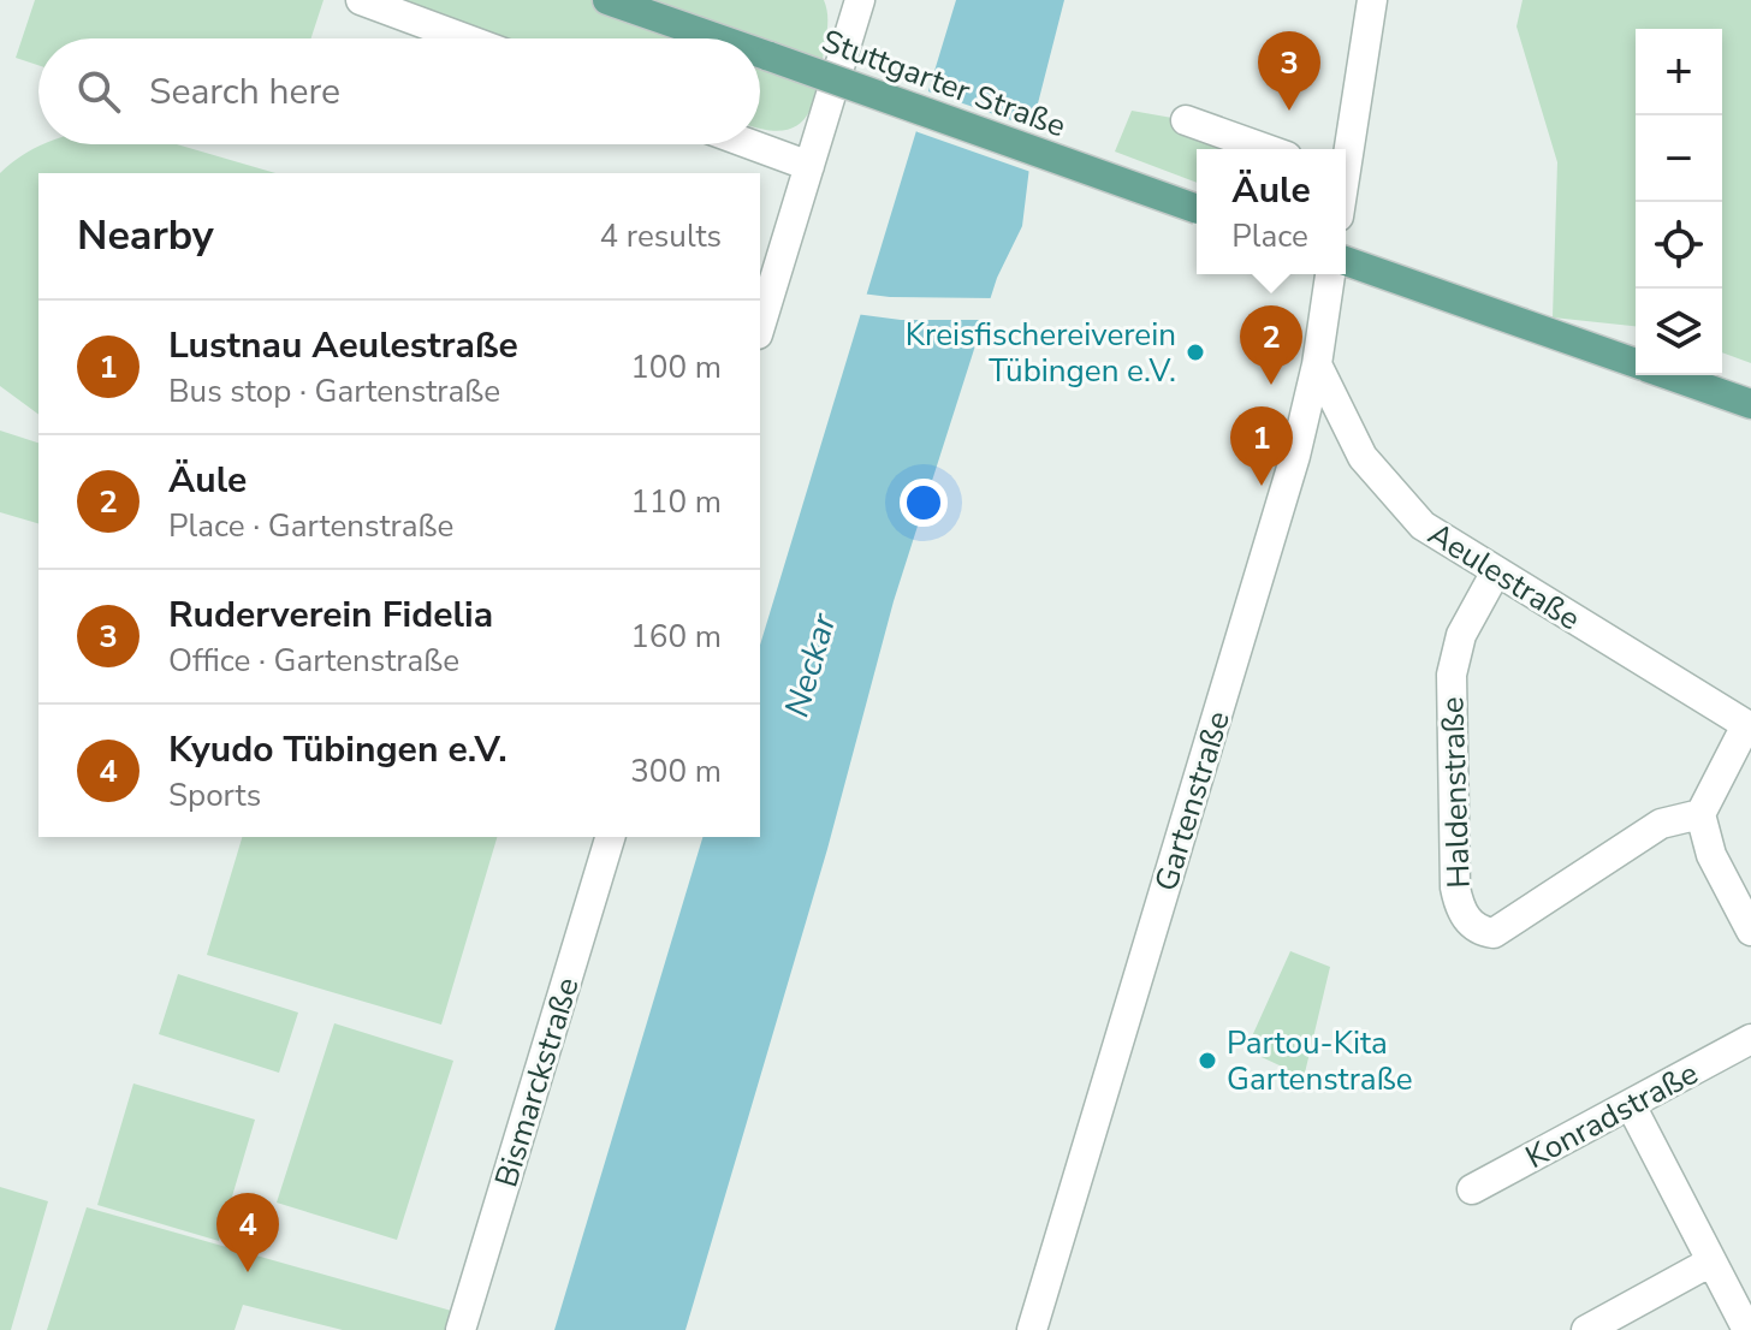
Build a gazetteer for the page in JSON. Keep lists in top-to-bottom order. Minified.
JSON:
{"streets":{"main road":["Stuttgarter Straße"],"street":["Aeulestraße","Haldenstraße","Gartenstraße","Bismarckstraße","Konradstraße"]},"crossings":[["Aeulestraße","Haldenstraße"],["Aeulestraße","Gartenstraße"]],"water":["Neckar"],"places":["Kreisfischereiverein Tübingen e.V.","Partou-Kita Gartenstraße"],"page":{"map_buttons":["+","−"],"pins":["3","2","1","4"],"search":"Search here","popup":["Äule","Place"],"heading":["Nearby","4 results"],"list":[{"mark":"1","name":"Lustnau Aeulestraße","note":"Bus stop · Gartenstraße","value":"100 m"},{"mark":"2","name":"Äule","note":"Place · Gartenstraße","value":"110 m"},{"mark":"3","name":"Ruderverein Fidelia","note":"Office · Gartenstraße","value":"160 m"},{"mark":"4","name":"Kyudo Tübingen e.V.","note":"Sports","value":"300 m"}]}}
